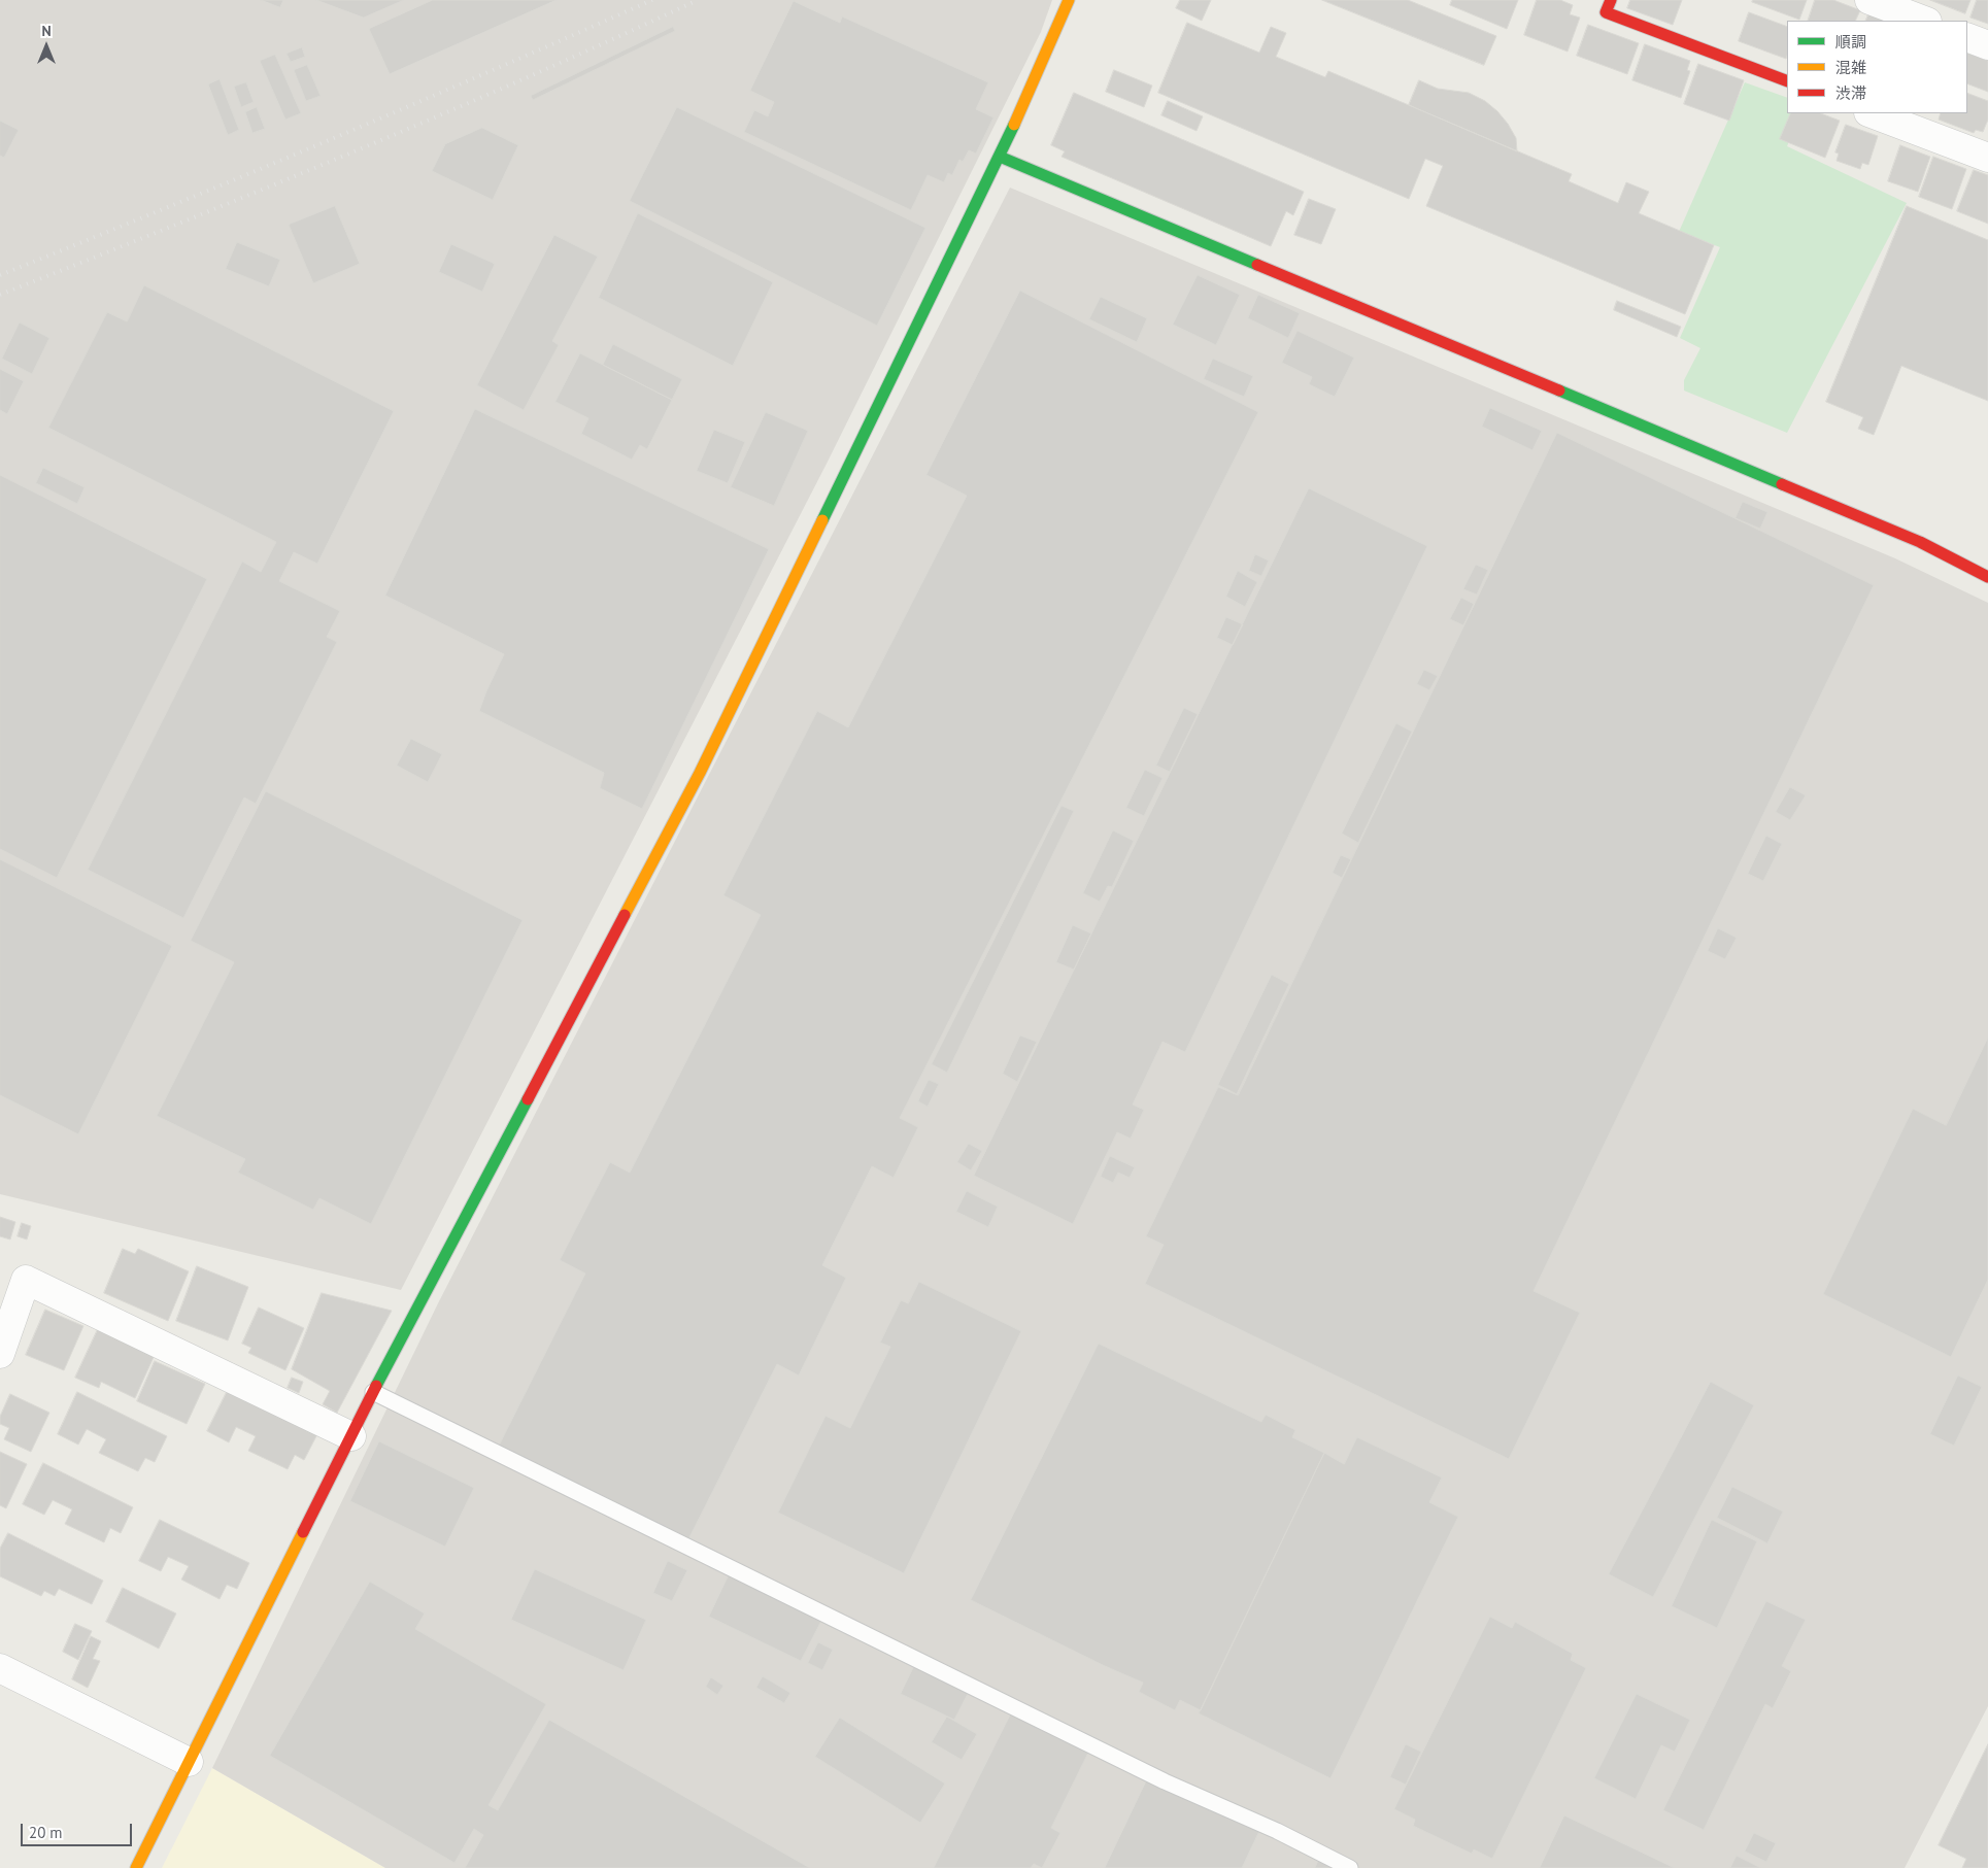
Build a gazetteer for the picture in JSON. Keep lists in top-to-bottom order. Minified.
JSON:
{"legend":["順調","混雑","渋滞"],"scale_bar":"20 m","north":"top"}
